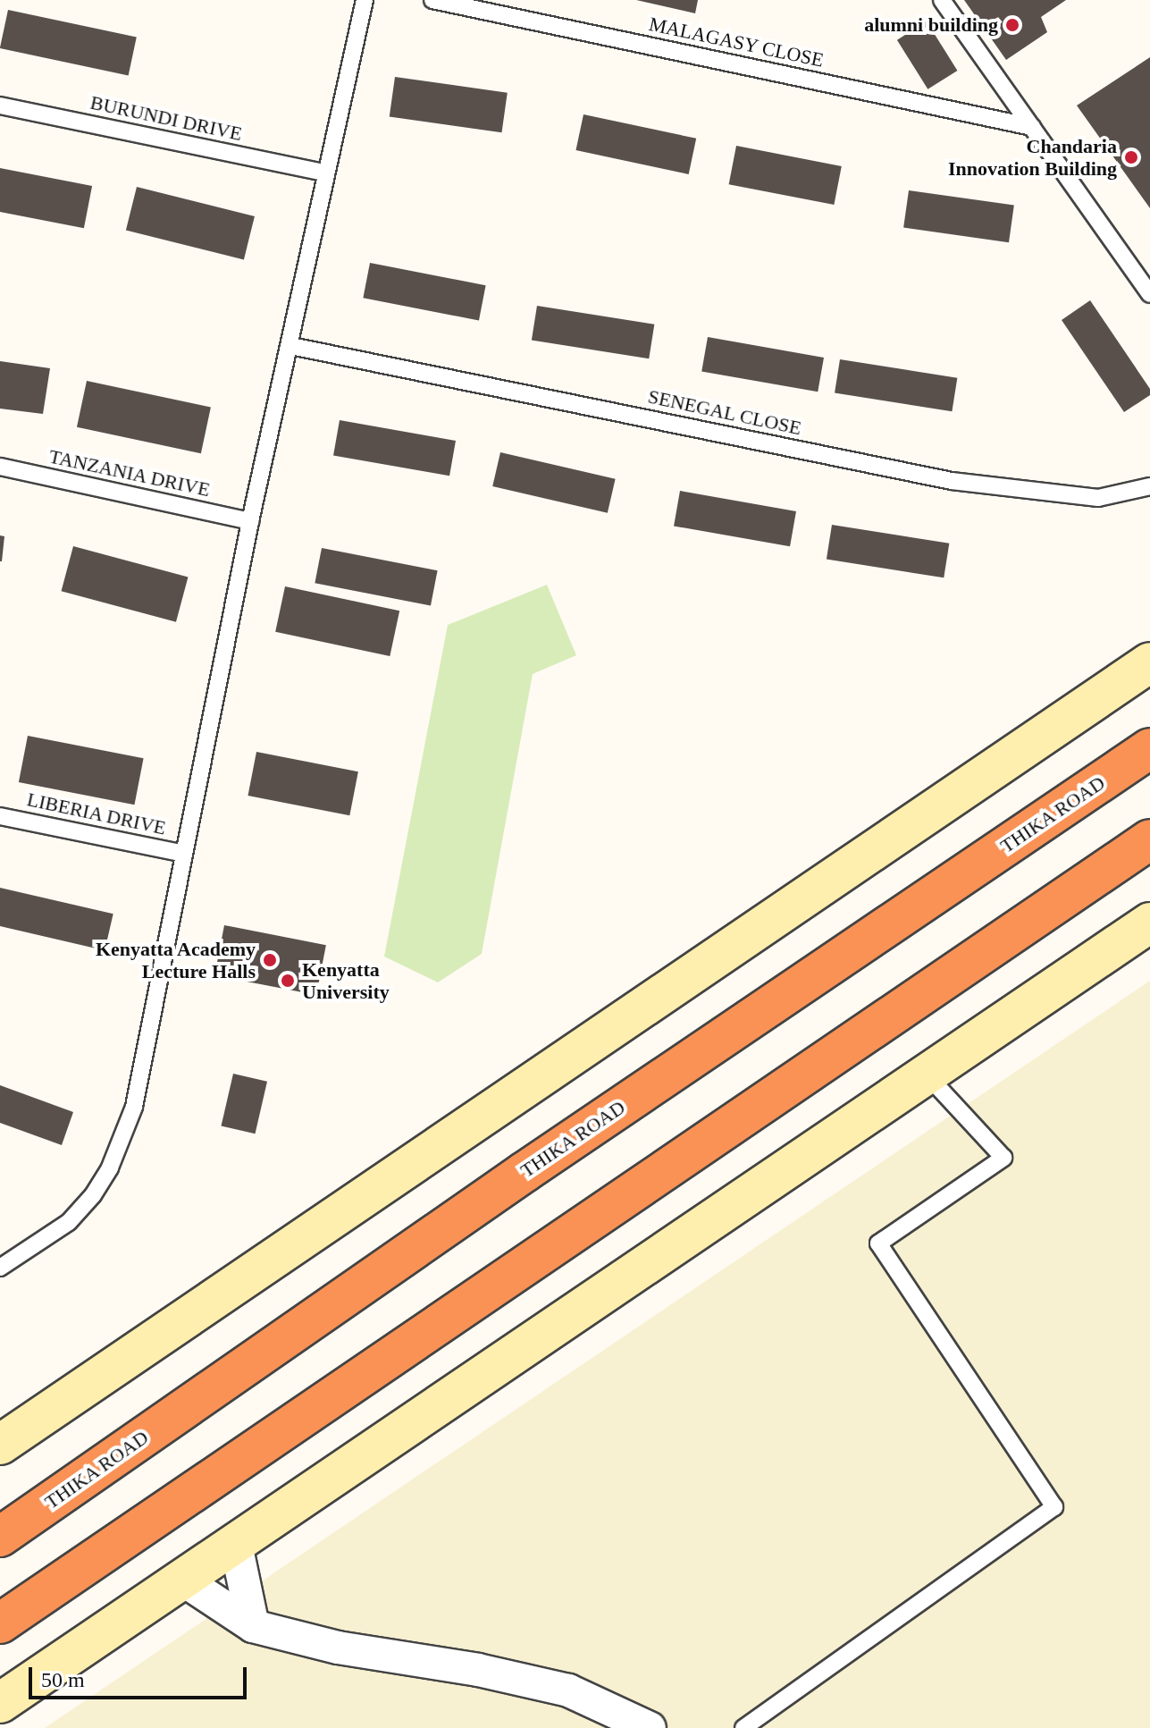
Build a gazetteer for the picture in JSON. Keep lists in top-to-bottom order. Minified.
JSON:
{"streets":{"highway":["THIKA ROAD"],"lane":["MALAGASY CLOSE","BURUNDI DRIVE","SENEGAL CLOSE","TANZANIA DRIVE","LIBERIA DRIVE"]},"places":["alumni building","Chandaria Innovation Building","Kenyatta Academy Lecture Halls","Kenyatta University"],"scale_bar":"50 m"}
